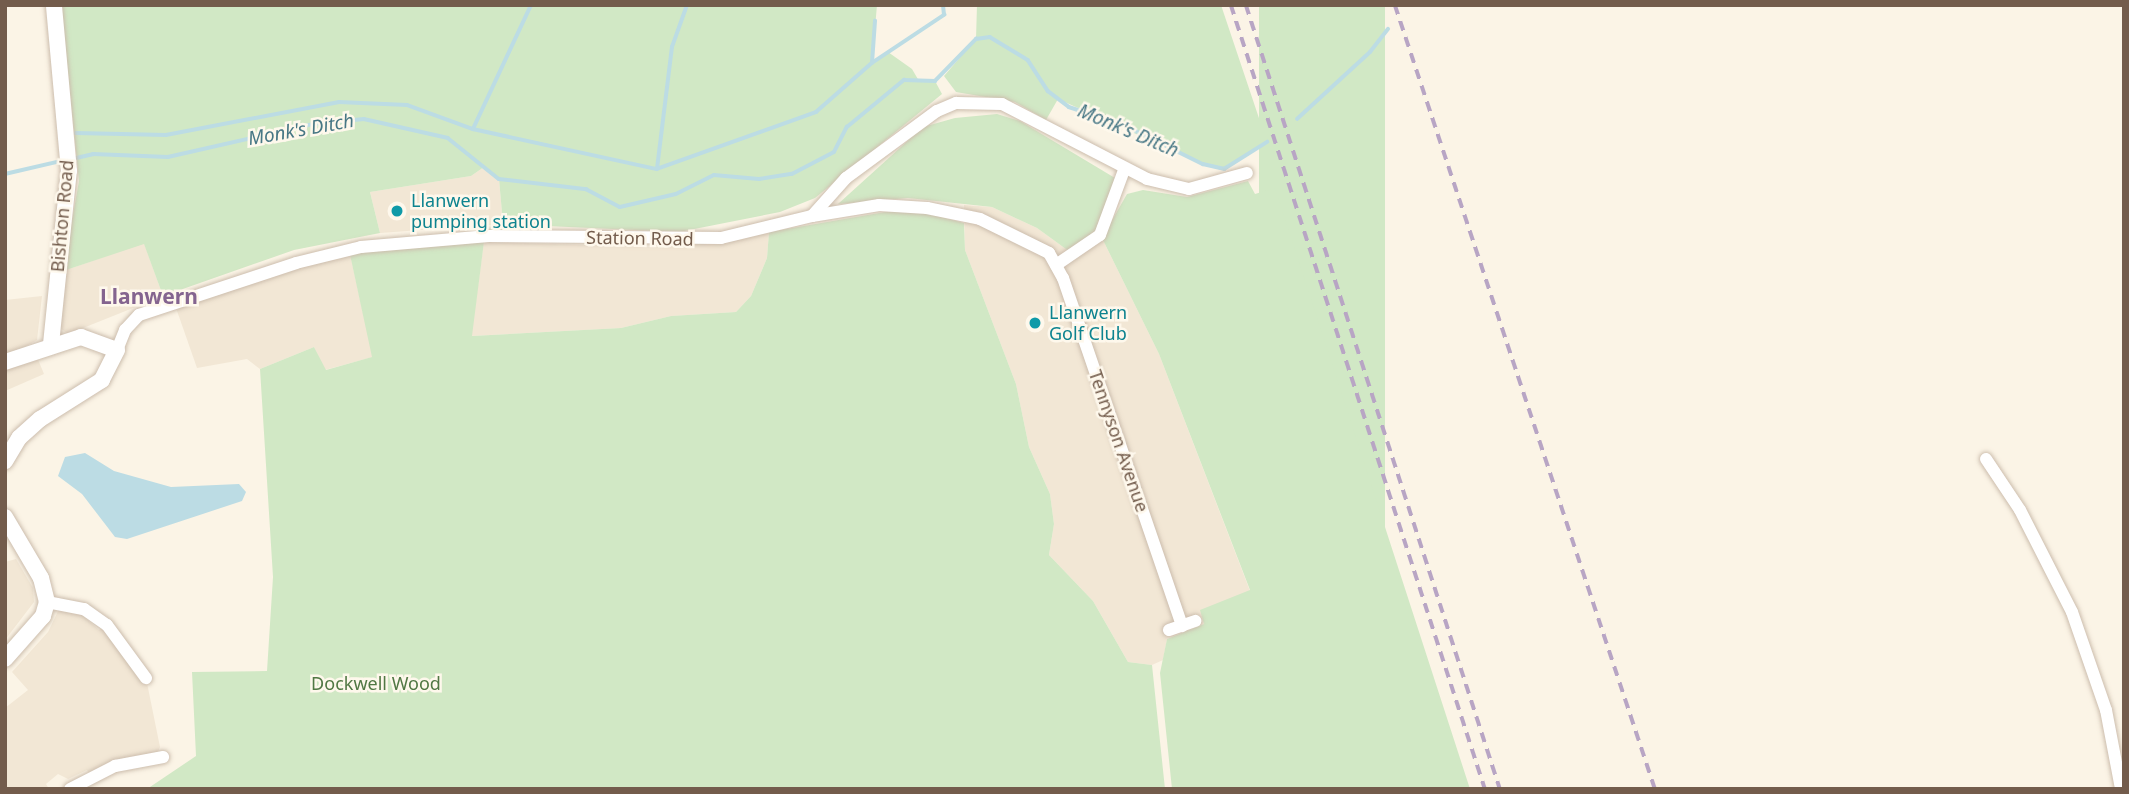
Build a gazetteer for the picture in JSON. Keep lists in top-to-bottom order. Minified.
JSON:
{"streets":{"street":["Bishton Road","Station Road","Tennyson Avenue"]},"districts":["Llanwern"],"water":["Monk's Ditch"],"parks":["Dockwell Wood"],"places":["Llanwern pumping station","Llanwern Golf Club"]}
